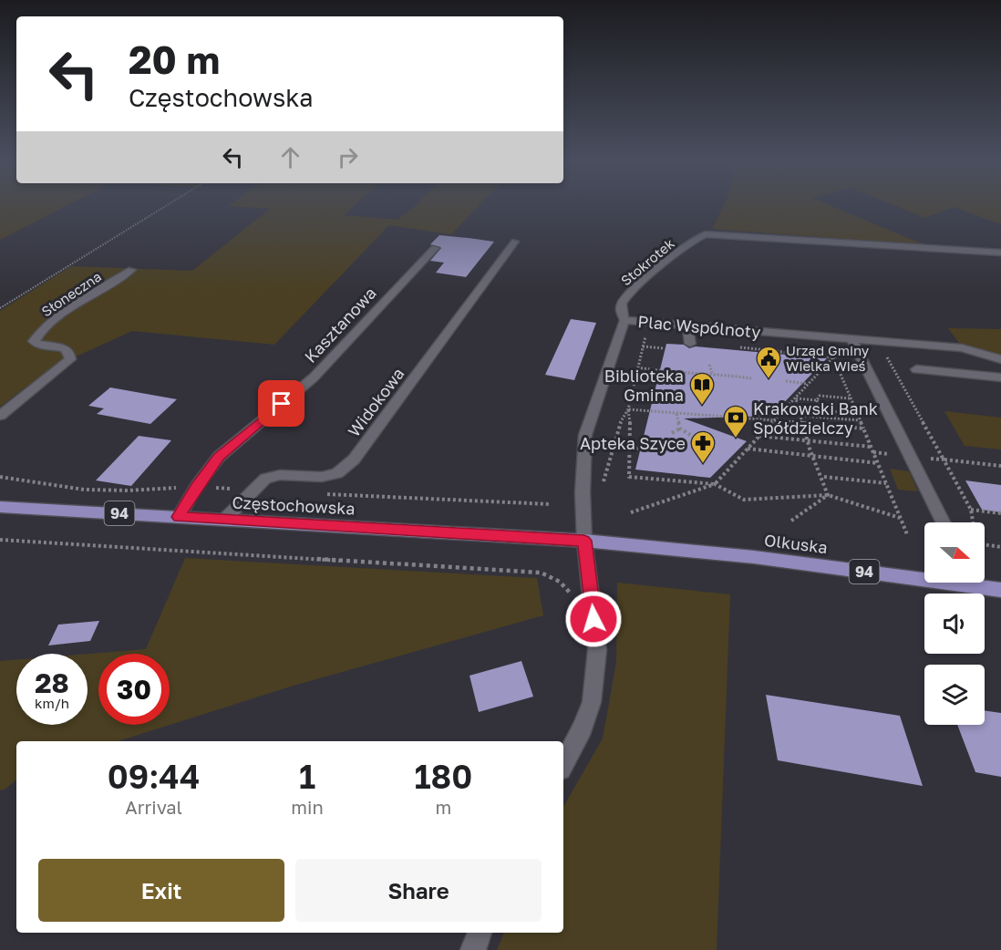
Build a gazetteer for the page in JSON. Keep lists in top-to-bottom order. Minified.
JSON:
{"streets":{"main road":["Częstochowska","94","Olkuska"],"street":["Stokrotek","Słoneczna","Kasztanowa","Plac Wspólnoty","Widokowa"]},"crossings":[["Stokrotek","Plac Wspólnoty"],["Kasztanowa","Częstochowska"],["Plac Wspólnoty","Częstochowska"],["Plac Wspólnoty","Olkuska"],["Widokowa","Częstochowska"],["Częstochowska","Olkuska"]],"places":{"public building":["Urząd Gminy Wielka Wieś"],"library":["Biblioteka Gminna"],"bank":["Krakowski Bank Spółdzielczy"],"pharmacy":["Apteka Szyce"]},"north":"right","page":{"turn":["20 m","Częstochowska"],"speed":"28 km/h","limit":"30","eta":["09:44","Arrival","1","min","180","m"],"buttons":["Exit","Share"]}}
